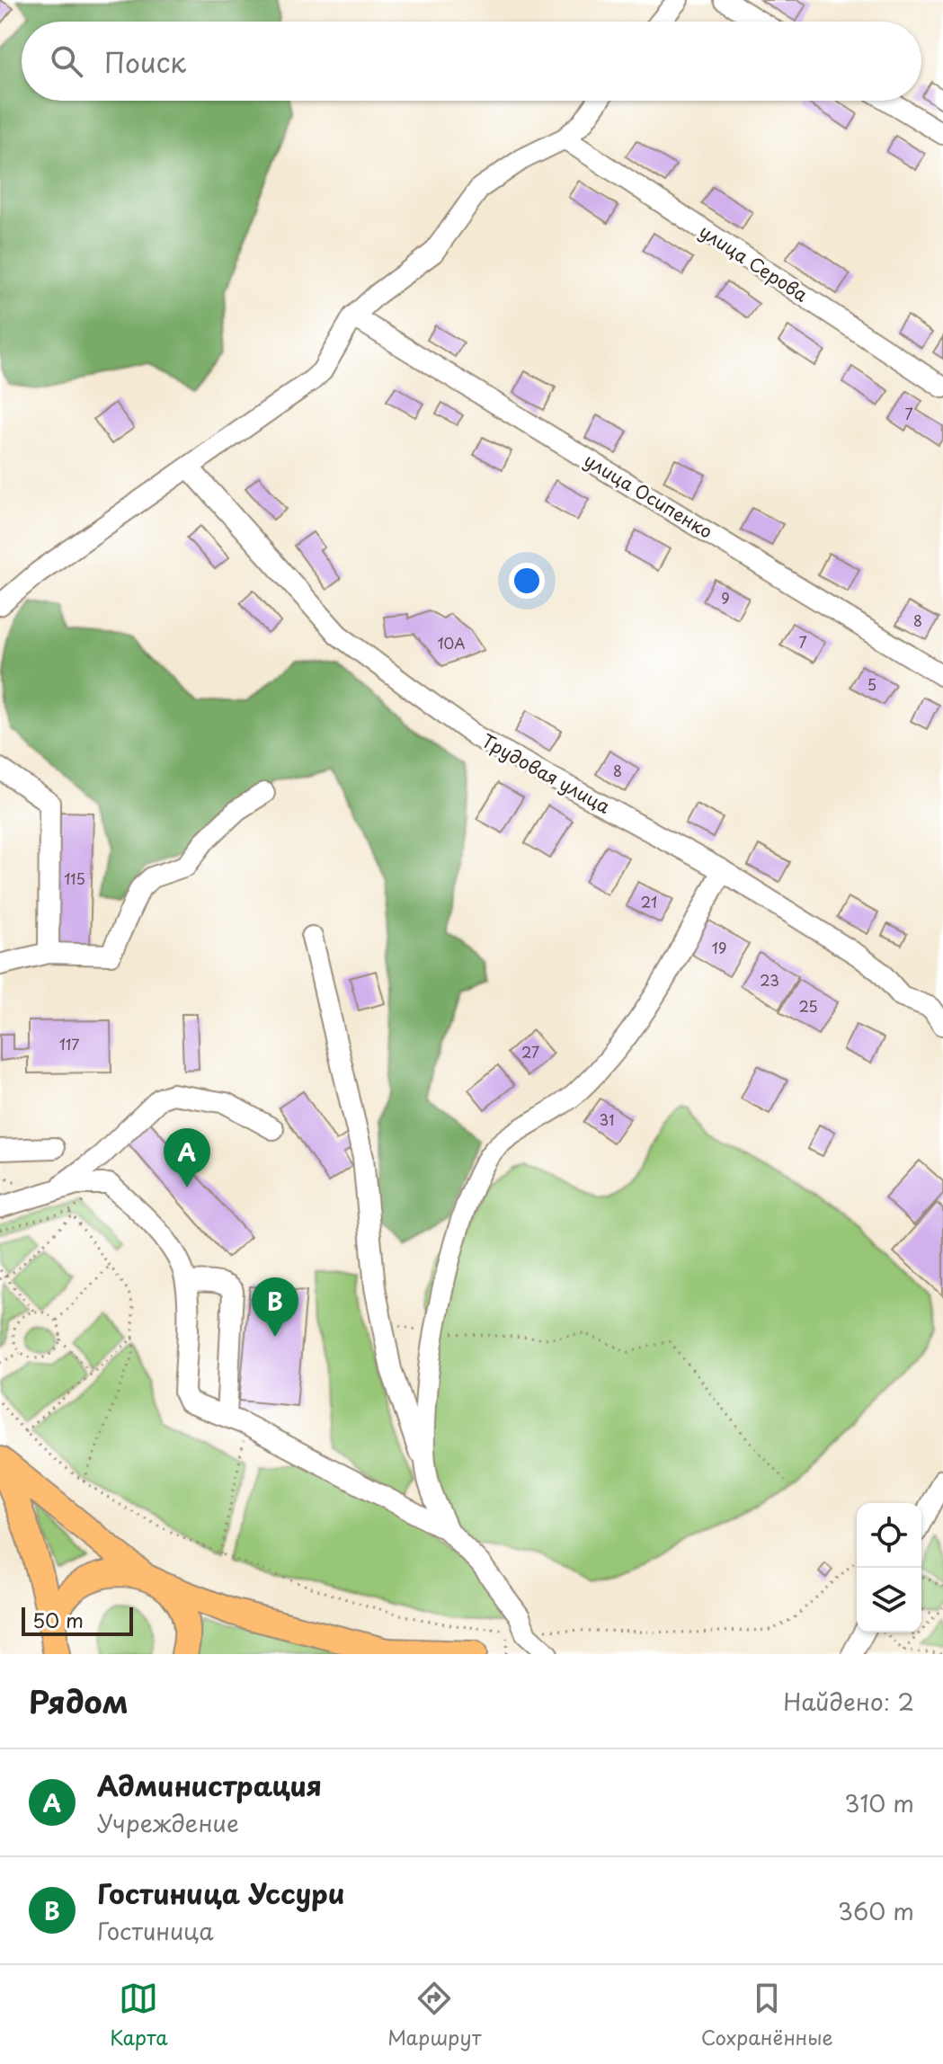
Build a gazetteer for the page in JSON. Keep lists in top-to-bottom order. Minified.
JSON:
{"streets":{"street":["улица Серова","улица Осипенко","Трудовая улица"]},"house_numbers":["7","9","8","7","10А","5","8","115","21","19","23","25","117","27","31"],"scale_bar":"50 m","page":{"search":"Поиск","pins":["A","B"],"scale":"50 m","heading":["Рядом","Найдено: 2"],"list":[{"mark":"A","name":"Администрация","note":"Учреждение","value":"310 m"},{"mark":"B","name":"Гостиница Уссури","note":"Гостиница","value":"360 m"}],"nav":["Карта","Маршрут","Сохранённые"]}}
